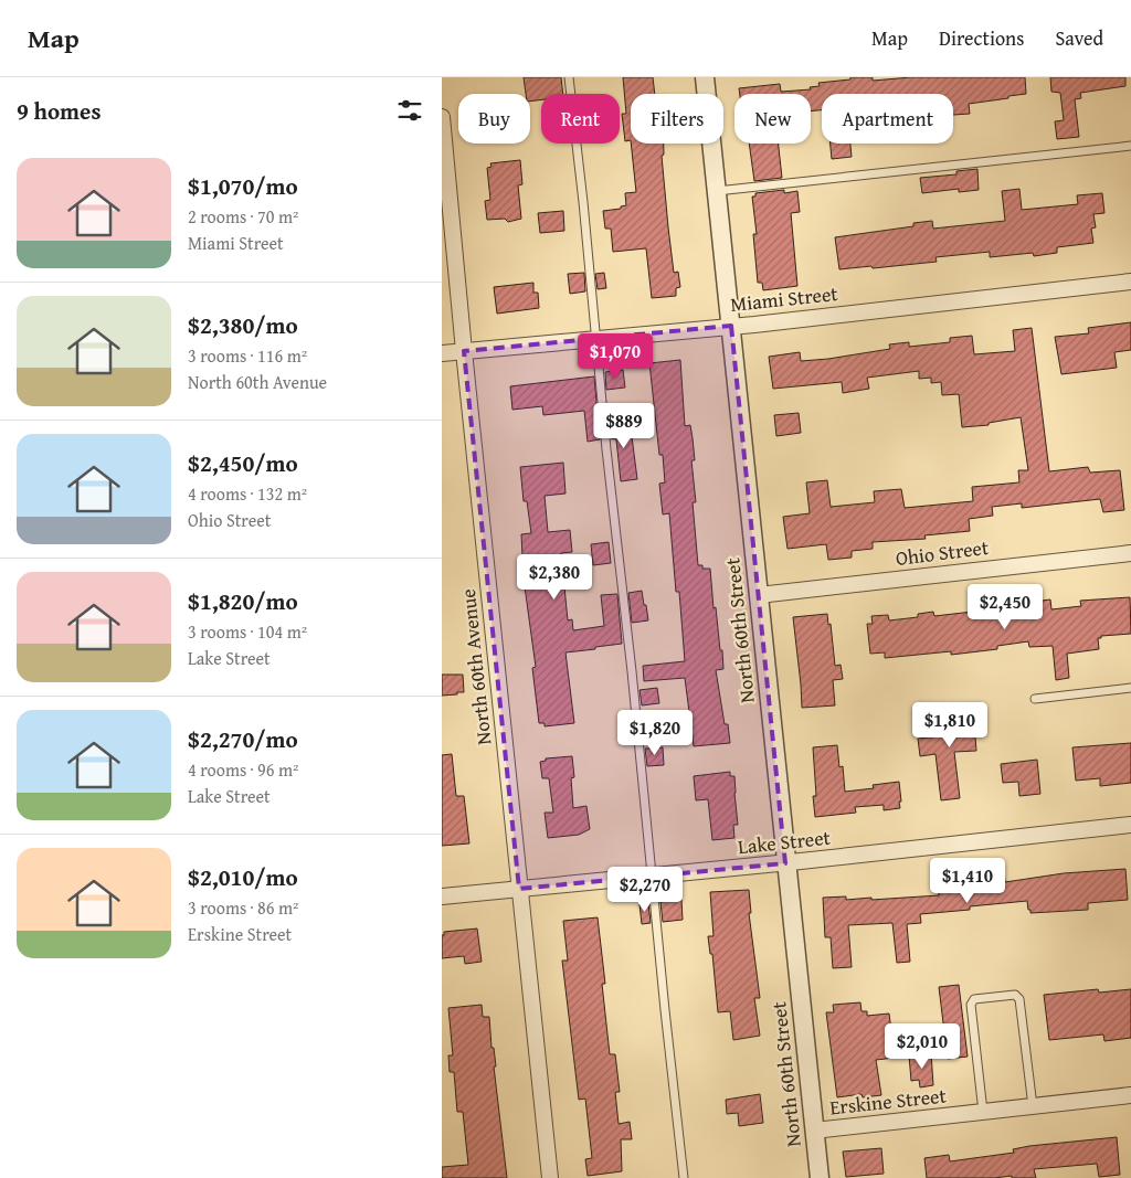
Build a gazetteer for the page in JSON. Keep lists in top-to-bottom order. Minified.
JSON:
{"streets":{"street":["Miami Street","Ohio Street","North 60th Street","North 60th Avenue","Lake Street","Erskine Street"]},"crossings":[["Miami Street","North 60th Street"],["Miami Street","North 60th Avenue"],["Ohio Street","North 60th Street"],["North 60th Street","Lake Street"],["North 60th Street","Erskine Street"],["North 60th Avenue","Lake Street"]],"page":{"header":"Map","nav":["Map","Directions","Saved"],"heading":"9 homes","chip":["Buy","Rent","Filters","New","Apartment"],"list":[{"name":"$1,070/mo","note":"2 rooms · 70 m² · Miami Street"},{"name":"$2,380/mo","note":"3 rooms · 116 m² · North 60th Avenue"},{"name":"$2,450/mo","note":"4 rooms · 132 m² · Ohio Street"},{"name":"$1,820/mo","note":"3 rooms · 104 m² · Lake Street"},{"name":"$2,270/mo","note":"4 rooms · 96 m² · Lake Street"},{"name":"$2,010/mo","note":"3 rooms · 86 m² · Erskine Street"}],"price":["$1,070","$889","$2,380","$2,450","$1,810","$1,820","$1,410","$2,270","$2,010"]}}
